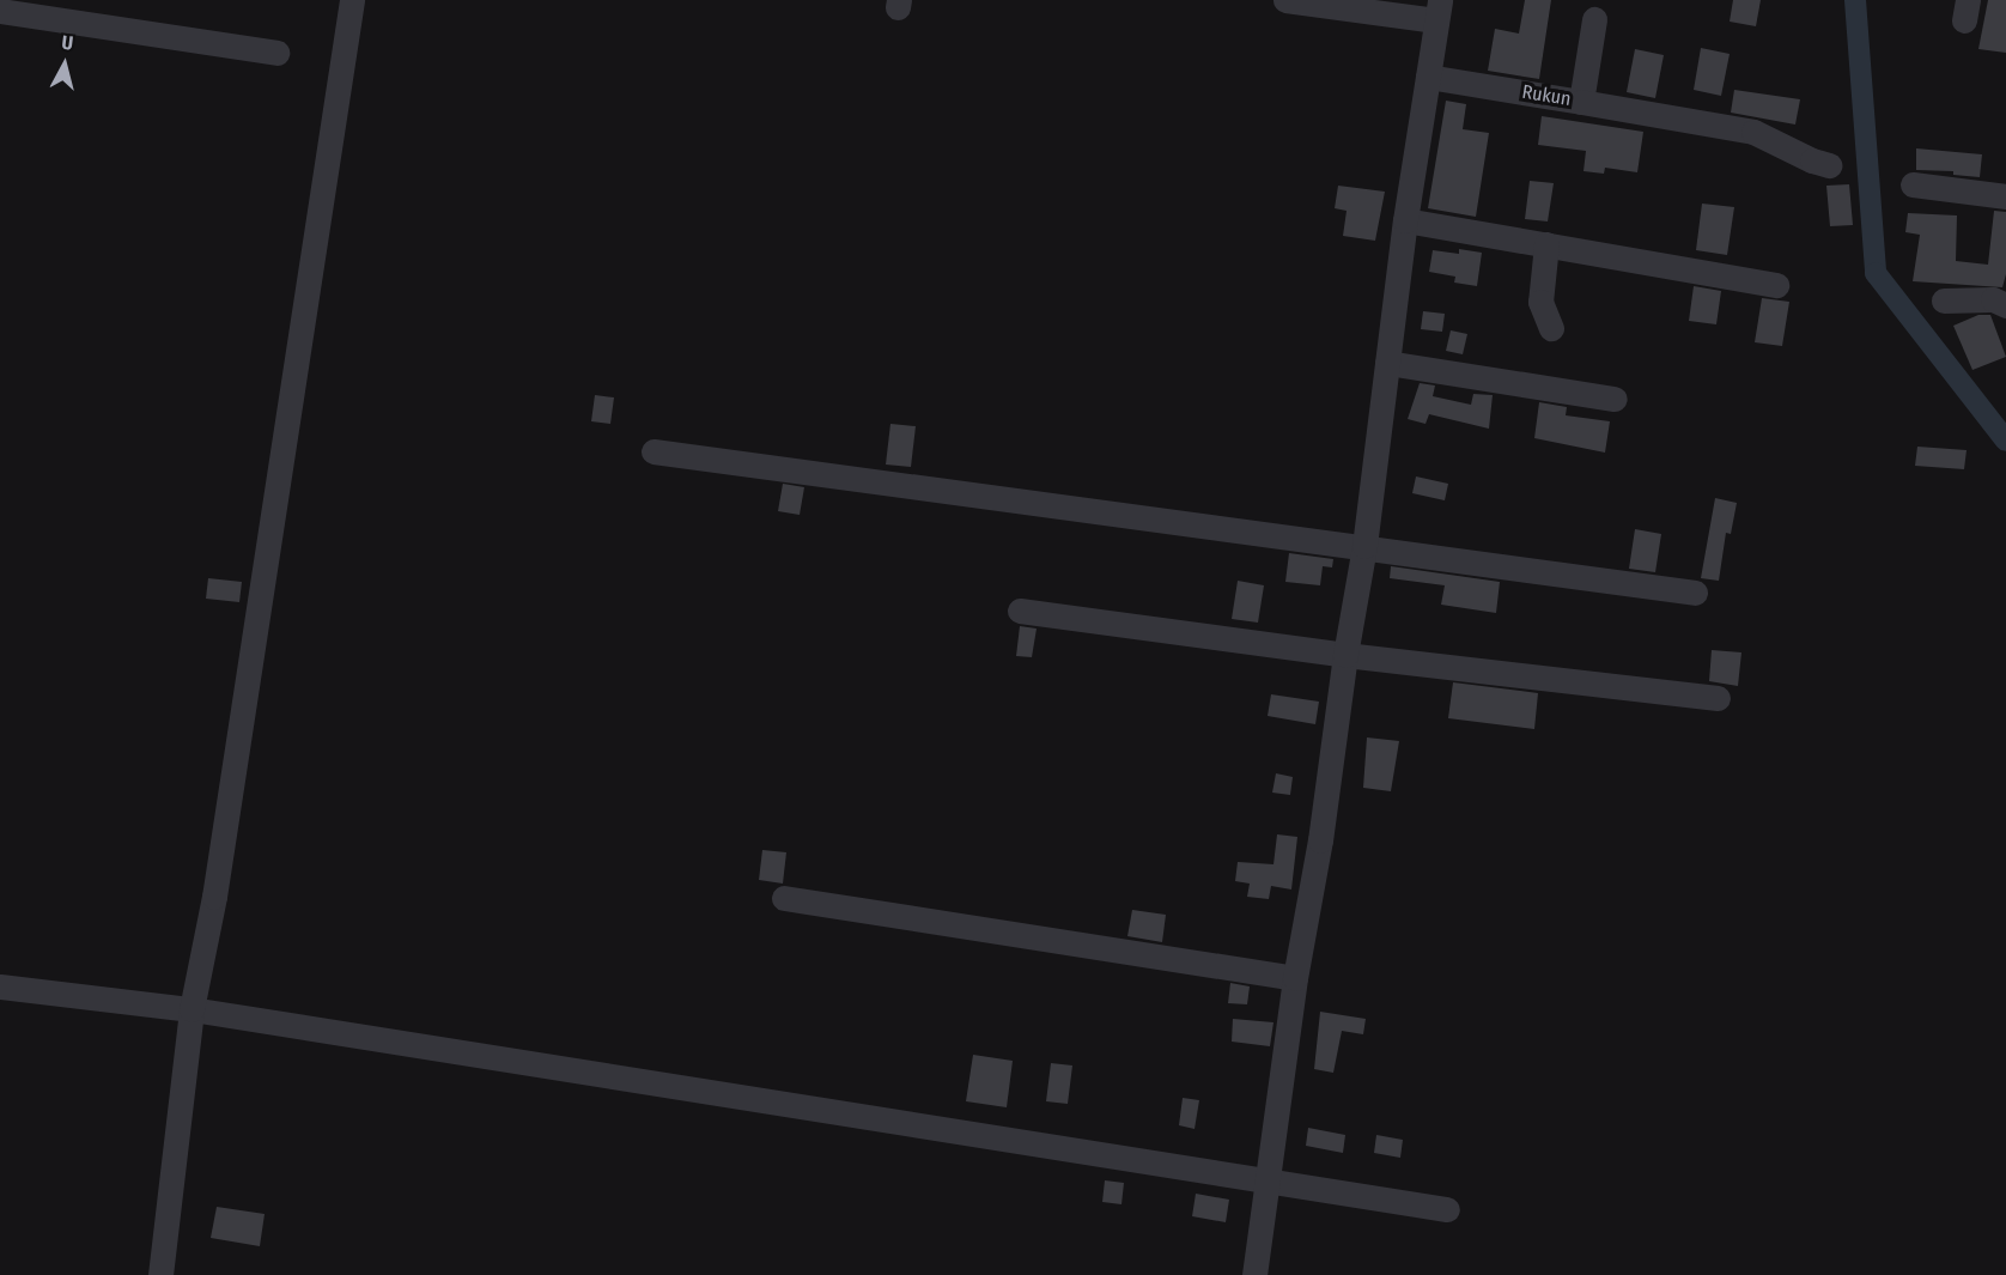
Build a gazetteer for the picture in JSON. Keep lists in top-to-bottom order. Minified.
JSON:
{"streets":{"street":["Rukun"]},"north":"top"}
